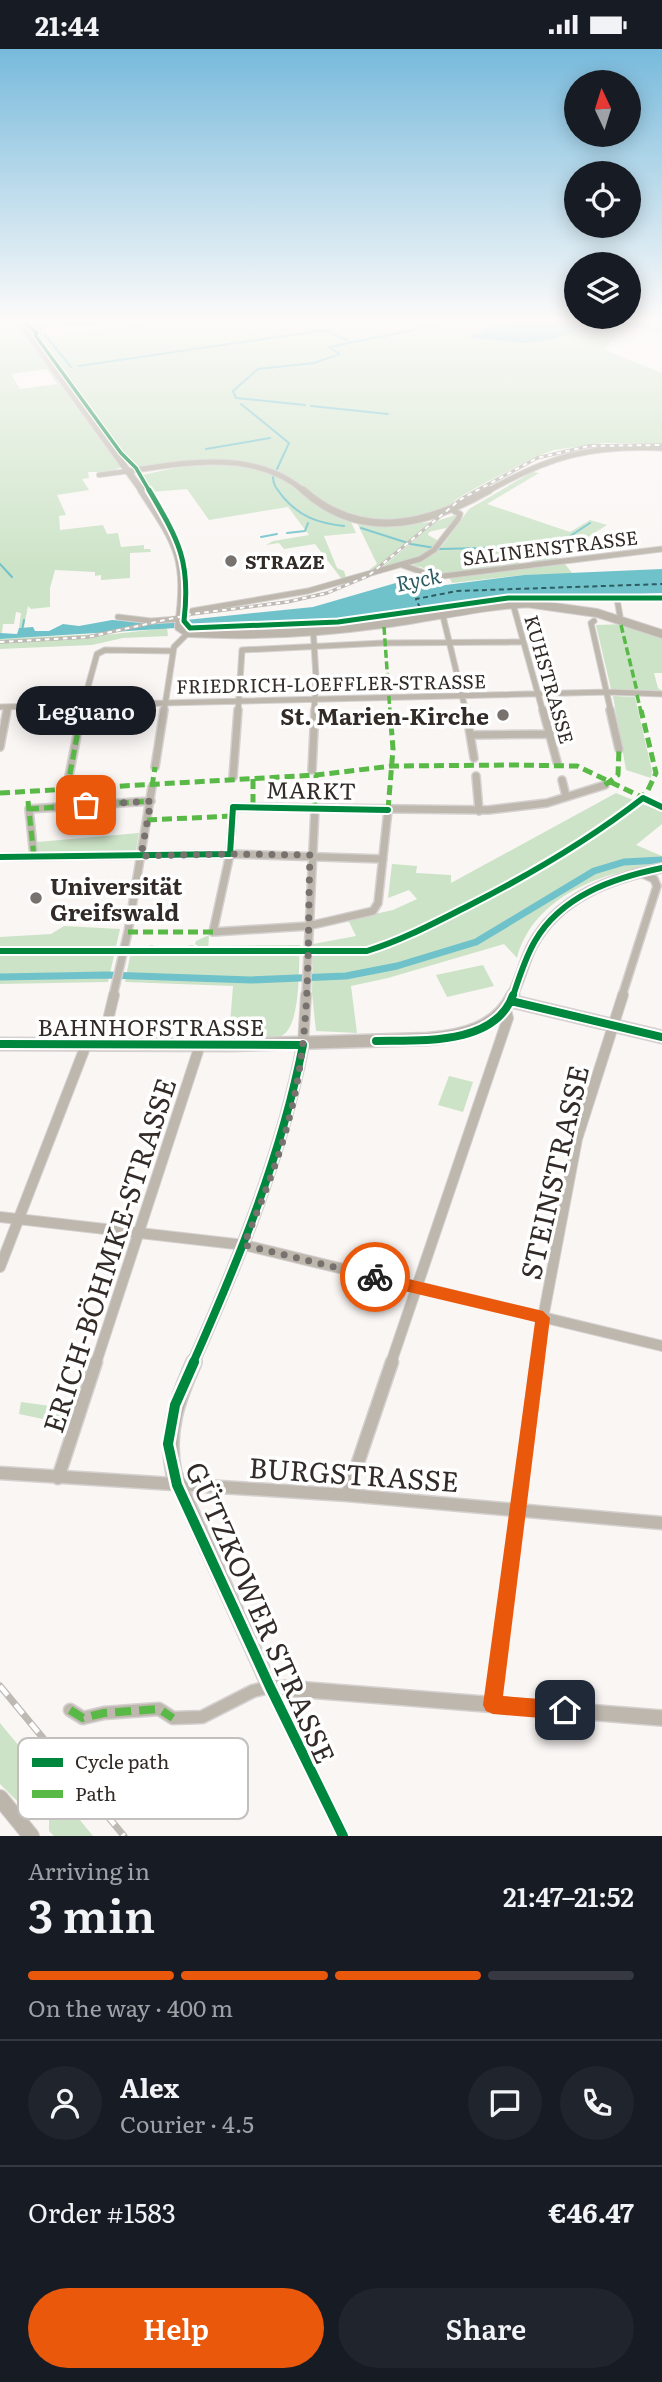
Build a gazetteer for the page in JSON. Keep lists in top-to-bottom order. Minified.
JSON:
{"streets":{"main road":["BAHNHOFSTRASSE"],"street":["SALINENSTRASSE","KUHSTRASSE","FRIEDRICH-LOEFFLER-STRASSE","MARKT","STEINSTRASSE","ERICH-BÖHMKE-STRASSE","BURGSTRASSE","GÜTZKOWER STRASSE"]},"crossings":[["KUHSTRASSE","FRIEDRICH-LOEFFLER-STRASSE"],["BAHNHOFSTRASSE","ERICH-BÖHMKE-STRASSE"],["BAHNHOFSTRASSE","GÜTZKOWER STRASSE"],["STEINSTRASSE","BURGSTRASSE"],["ERICH-BÖHMKE-STRASSE","BURGSTRASSE"],["BURGSTRASSE","GÜTZKOWER STRASSE"]],"water":["Ryck"],"places":["STRAZE","St. Marien-Kirche","Leguano","Universität Greifswald"],"legend":["Cycle path","Path"],"north":"top","page":{"status":"21:44","bubble":"Leguano","heading":["3 min","Arriving in","21:47–21:52"],"panel":["Alex","Courier · 4.5","Order #1583","€46.47"],"bar":"On the way · 400 m","buttons":["Help","Share"]}}
